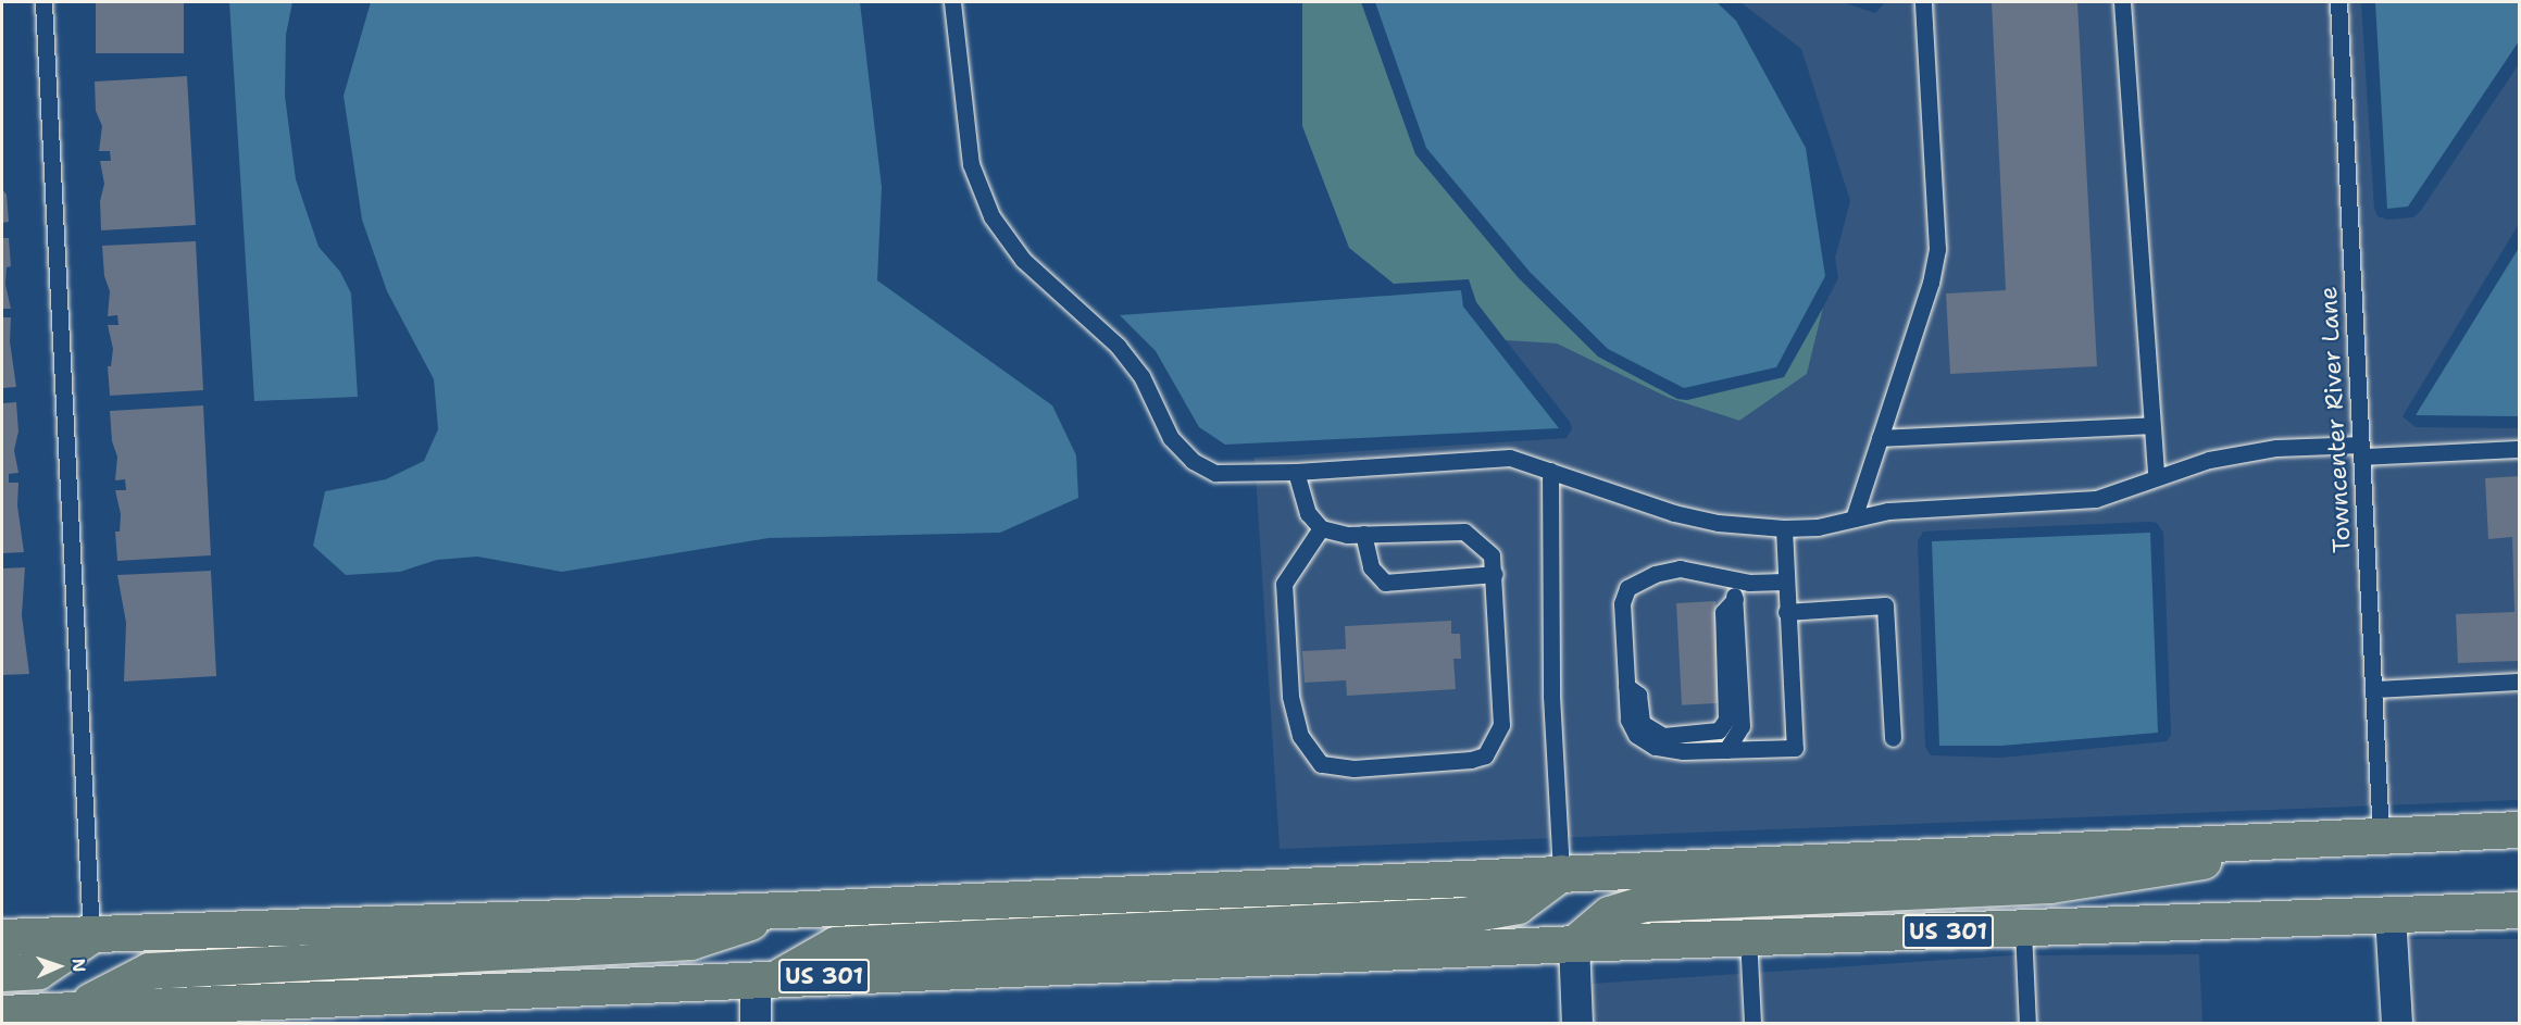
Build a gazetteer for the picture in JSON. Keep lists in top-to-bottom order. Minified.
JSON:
{"streets":{"main road":["US 301"],"lane":["Towncenter River Lane"]},"north":"right"}
